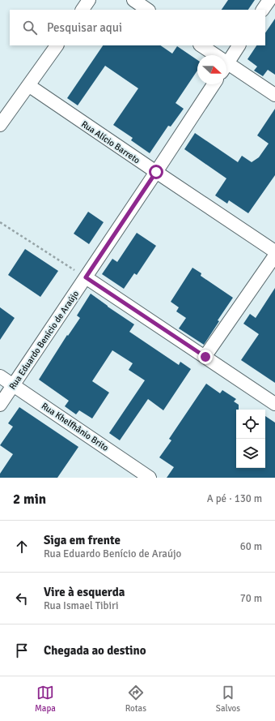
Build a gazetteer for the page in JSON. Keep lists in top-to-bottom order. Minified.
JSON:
{"streets":{"street":["Rua Alício Barreto","Rua Eduardo Benício de Araújo","Rua Khelfhânio Brito"]},"crossings":[["Rua Alício Barreto","Rua Eduardo Benício de Araújo"],["Rua Eduardo Benício de Araújo","Rua Khelfhânio Brito"]],"north":"right","page":{"search":"Pesquisar aqui","heading":["2 min","A pé · 130 m"],"list":[["Siga em frente","Rua Eduardo Benício de Araújo","60 m"],["Vire à esquerda","Rua Ismael Tibiri","70 m"],"Chegada ao destino"],"nav":["Mapa","Rotas","Salvos"]}}
